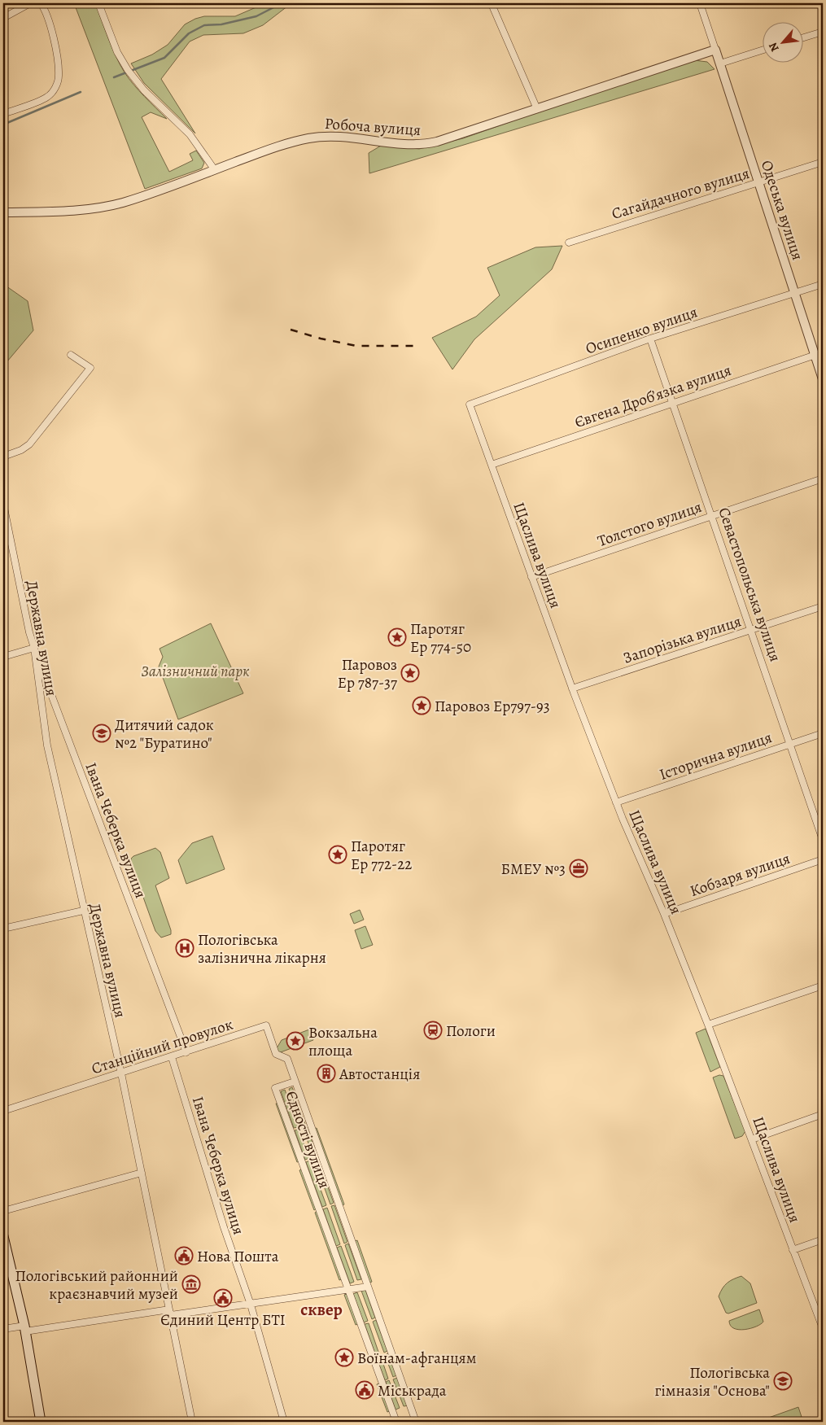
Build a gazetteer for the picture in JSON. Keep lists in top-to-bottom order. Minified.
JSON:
{"streets":{"street":["Робоча вулиця","Сагайдачного вулиця","Одеська вулиця","Осипенко вулиця","Євгена Дроб’язка вулиця","Толстого вулиця","Щаслива вулиця","Севастопольська вулиця","Державна вулиця","Запорізька вулиця","Історична вулиця","Івана Чеберка вулиця","Кобзаря вулиця","Станційний провулок","Єдності вулиця"]},"crossings":[["Робоча вулиця","Одеська вулиця"],["Сагайдачного вулиця","Одеська вулиця"],["Одеська вулиця","Осипенко вулиця"],["Одеська вулиця","Євгена Дроб’язка вулиця"],["Осипенко вулиця","Щаслива вулиця"],["Осипенко вулиця","Севастопольська вулиця"],["Євгена Дроб’язка вулиця","Щаслива вулиця"],["Євгена Дроб’язка вулиця","Севастопольська вулиця"],["Толстого вулиця","Щаслива вулиця"],["Толстого вулиця","Севастопольська вулиця"],["Щаслива вулиця","Запорізька вулиця"],["Щаслива вулиця","Історична вулиця"],["Щаслива вулиця","Кобзаря вулиця"],["Севастопольська вулиця","Запорізька вулиця"],["Севастопольська вулиця","Історична вулиця"],["Державна вулиця","Івана Чеберка вулиця"],["Державна вулиця","Станційний провулок"],["Івана Чеберка вулиця","Станційний провулок"],["Станційний провулок","Єдності вулиця"]],"districts":["сквер"],"parks":["Залізничний парк"],"places":{"place":["Паротяг Ер 774-50","Паровоз Ер 787-37","Паровоз Ер797-93","Паротяг Ер 772-22","Вокзальна площа","Воїнам-афганцям"],"school or university":["Дитячий садок №2 \"Буратино\"","Пологівська гімназія \"Основа\""],"office":["БМЕУ №3"],"hospital":["Пологівська залізнична лікарня"],"station":["Пологи"],"building":["Автостанція"],"public building":["Нова Пошта","Єдиний Центр БТІ","Міськрада"],"museum":["Пологівський районний краєзнавчий музей"]},"north":"bottom left"}
